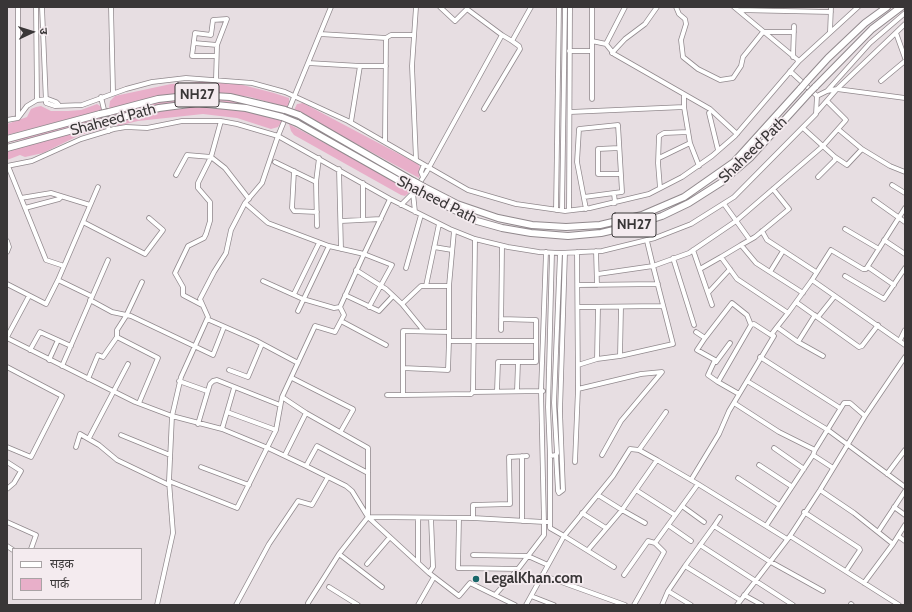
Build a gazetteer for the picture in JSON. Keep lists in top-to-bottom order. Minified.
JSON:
{"streets":{"highway":["NH27","Shaheed Path"]},"places":["LegalKhan.com"],"legend":["सड़क","पार्क"],"north":"right"}
